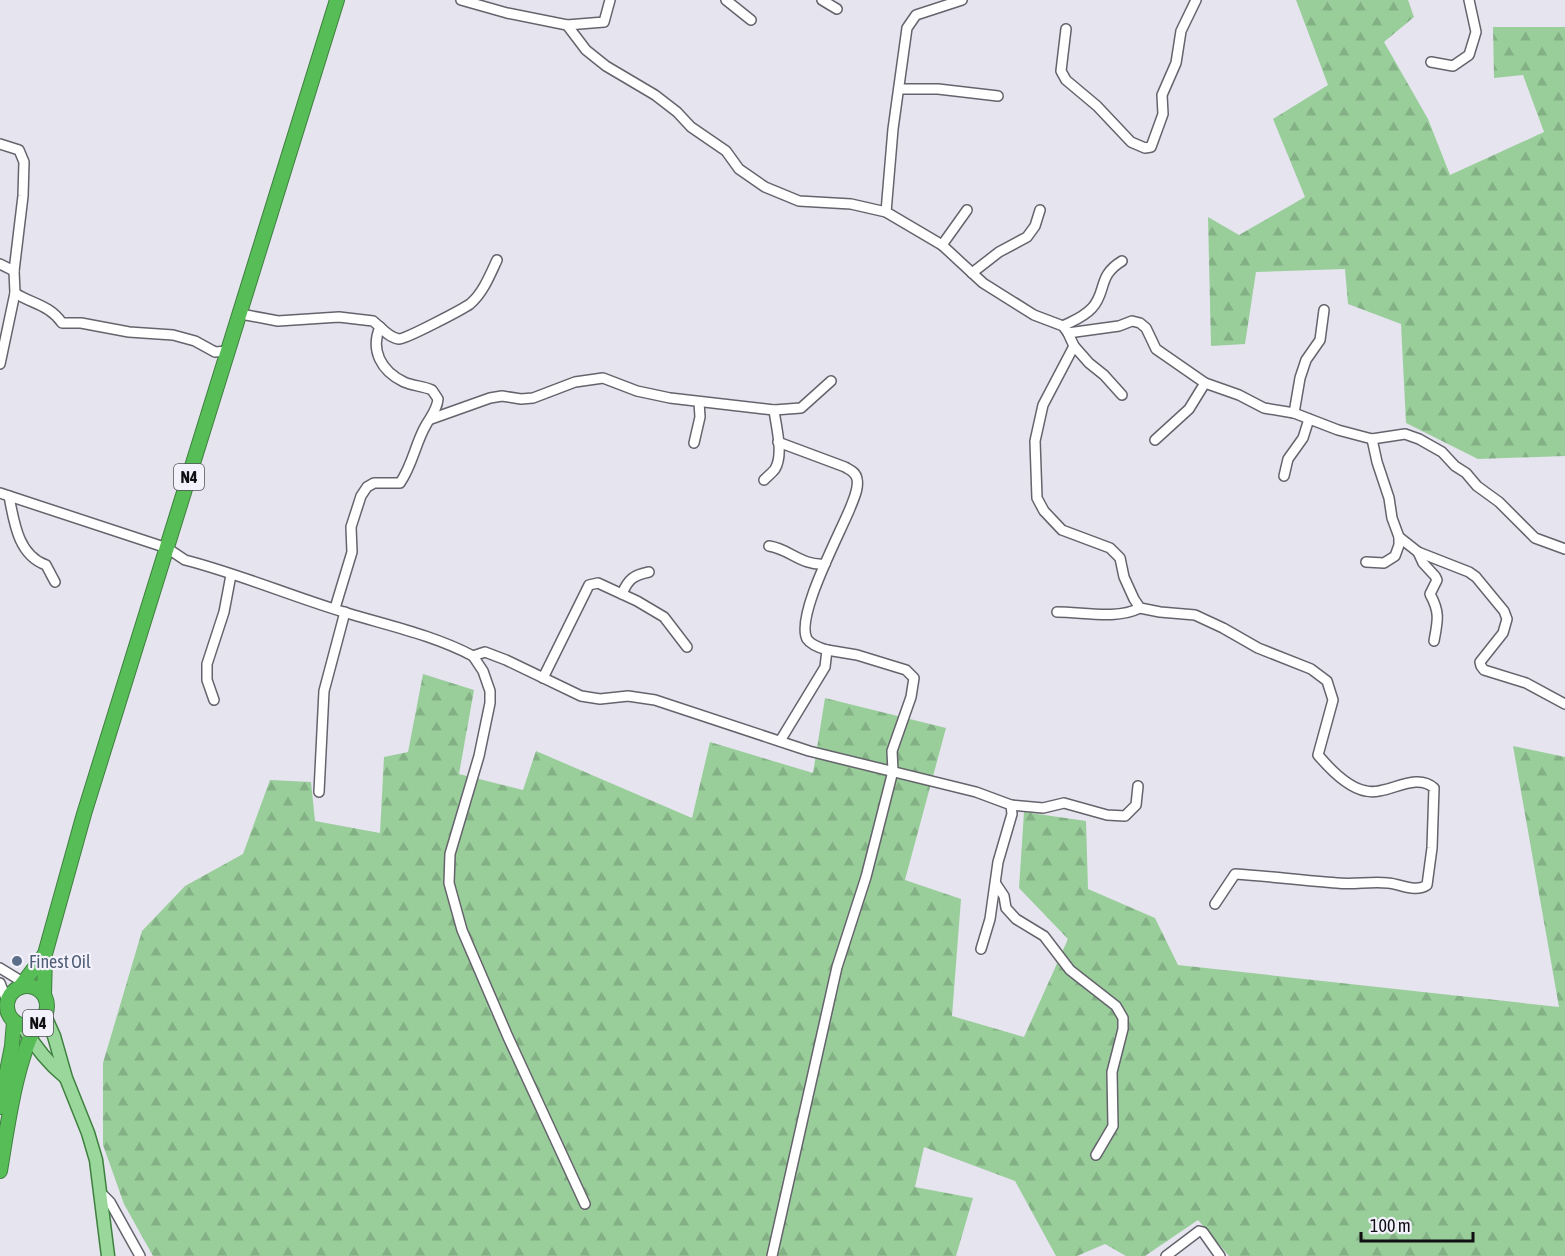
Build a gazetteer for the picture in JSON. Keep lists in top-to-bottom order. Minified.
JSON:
{"streets":{"highway":["N4"]},"places":["Finest Oil"],"scale_bar":"100 m"}
